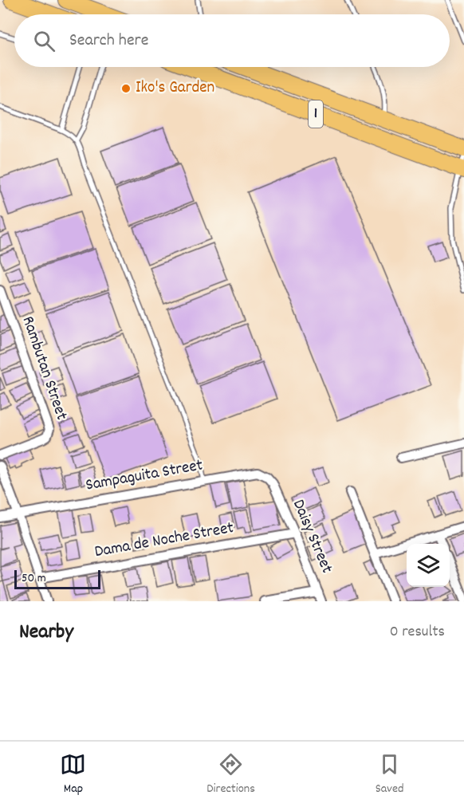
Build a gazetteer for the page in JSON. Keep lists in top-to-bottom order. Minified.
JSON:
{"streets":{"highway":["1"],"street":["Rambutan Street","Sampaguita Street","Daisy Street","Dama de Noche Street"]},"crossings":[["Sampaguita Street","Daisy Street"],["Daisy Street","Dama de Noche Street"]],"places":["Iko's Garden"],"scale_bar":"50 m","page":{"search":"Search here","scale":"50 m","heading":["Nearby","0 results"],"nav":["Map","Directions","Saved"]}}
